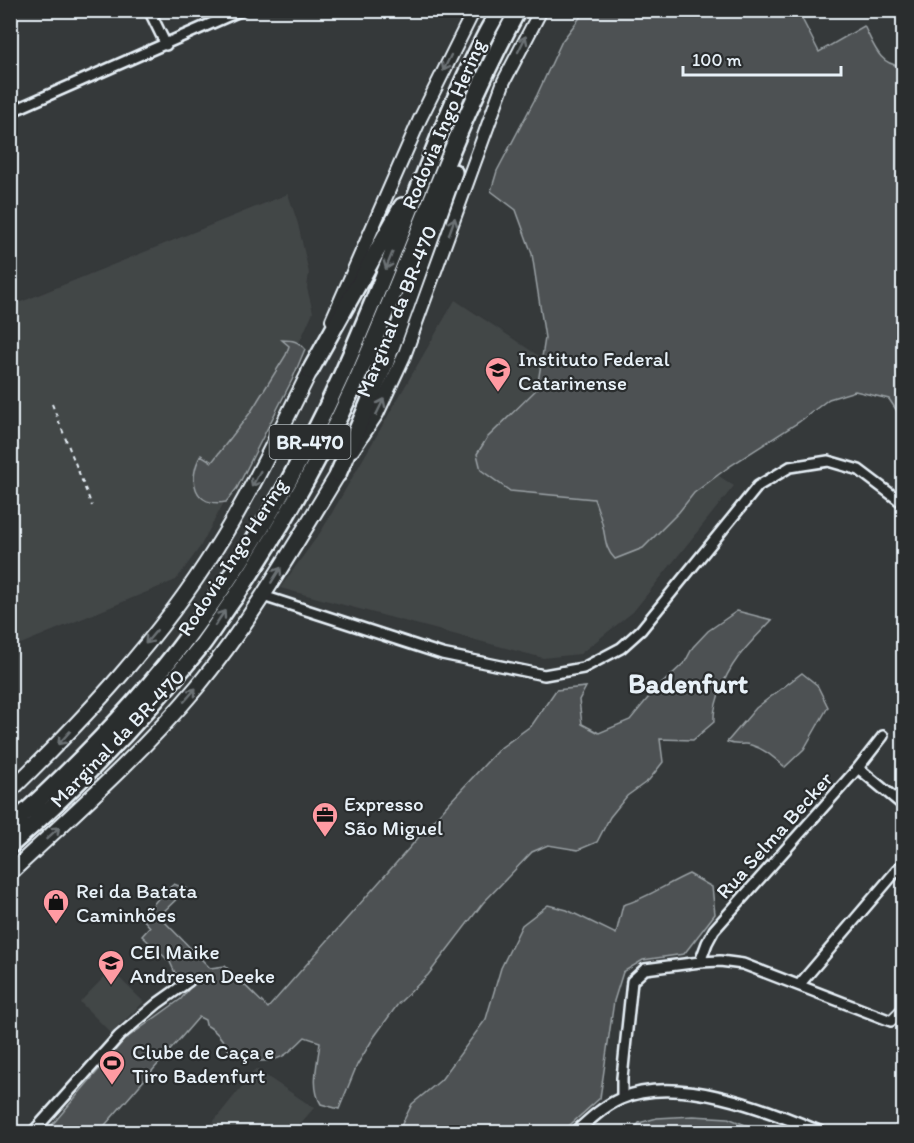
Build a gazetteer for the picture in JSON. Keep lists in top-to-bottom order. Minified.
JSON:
{"streets":{"highway":["Rodovia Ingo Hering","BR-470"],"main road":["Marginal da BR-470"],"street":["Rua Selma Becker"]},"districts":["Badenfurt"],"places":{"school or university":["Instituto Federal Catarinense","CEI Maike Andresen Deeke"],"office":["Expresso São Miguel"],"shop":["Rei da Batata Caminhões"],"sports":["Clube de Caça e Tiro Badenfurt"]},"scale_bar":"100 m"}
